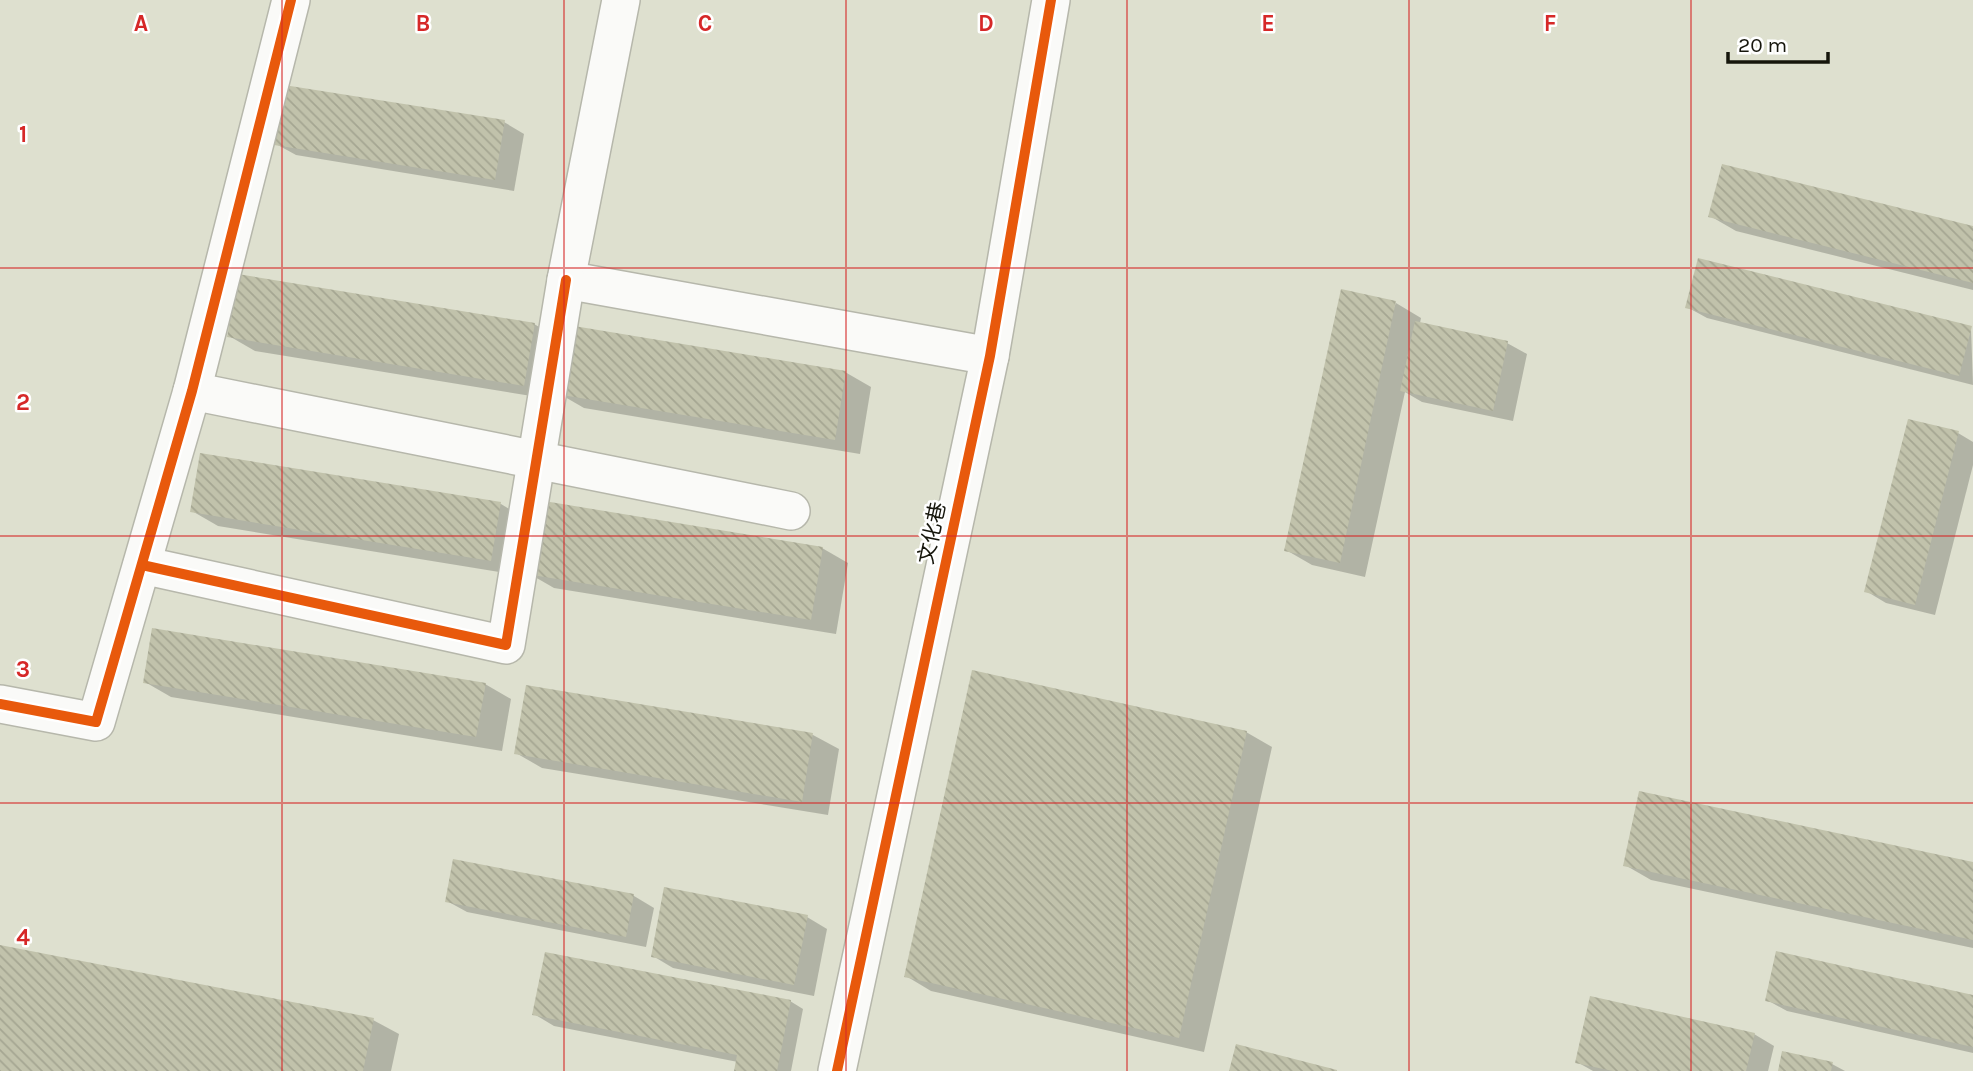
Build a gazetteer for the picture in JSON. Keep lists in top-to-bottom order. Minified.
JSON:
{"streets":{"street":["文化巷"]},"scale_bar":"20 m","grid":{"columns":["A","B","C","D","E","F"],"rows":["1","2","3","4"]}}
